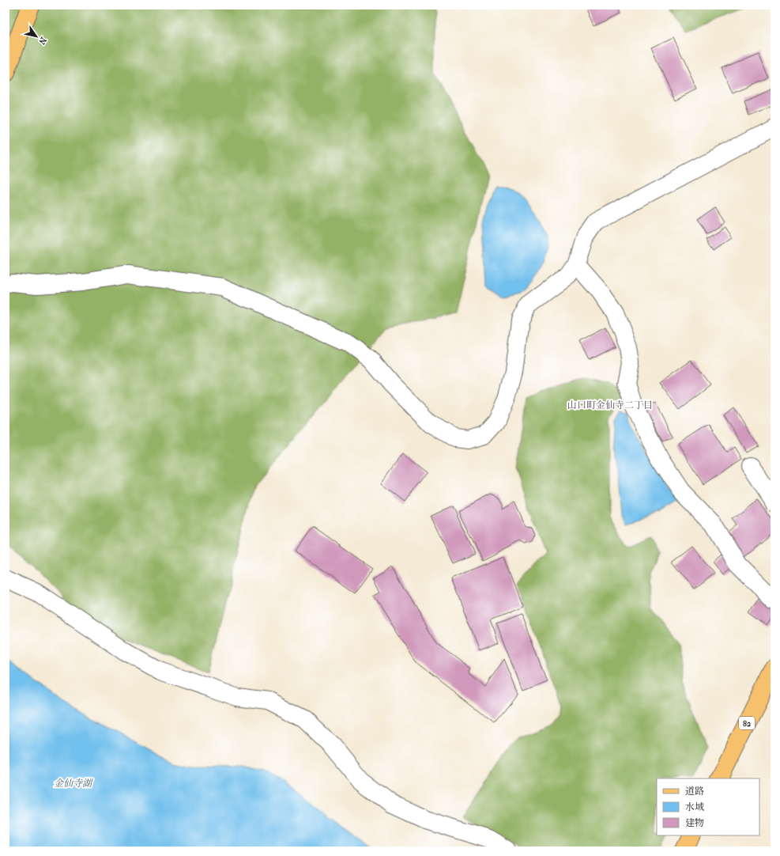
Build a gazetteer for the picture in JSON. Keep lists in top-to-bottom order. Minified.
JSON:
{"streets":{"main road":["82"]},"districts":["山口町金仙寺二丁目"],"water":["金仙寺湖"],"legend":["道路","水域","建物"],"north":"bottom right"}
